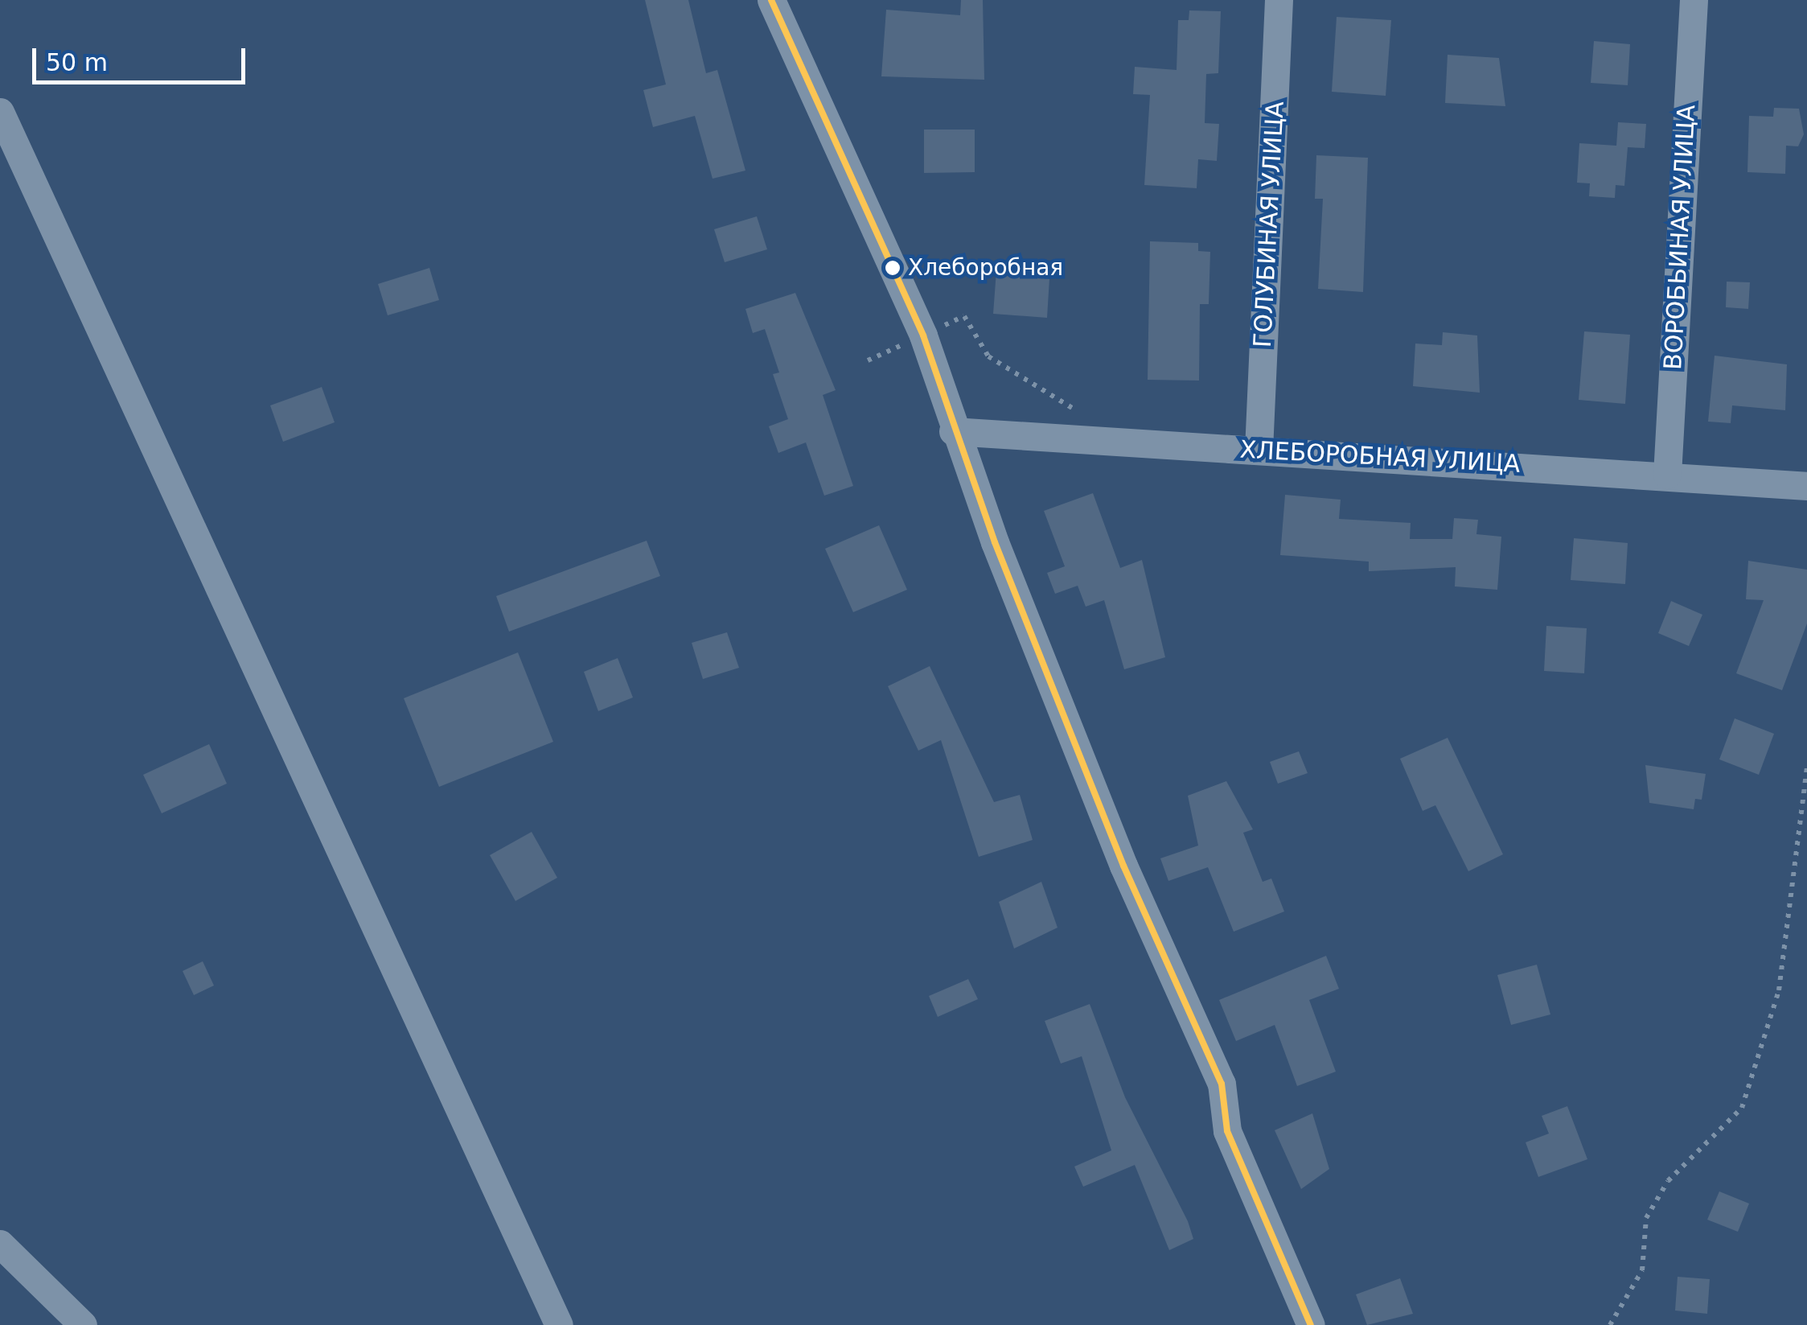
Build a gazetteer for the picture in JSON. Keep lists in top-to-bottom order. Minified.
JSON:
{"streets":{"street":["ГОЛУБИНАЯ УЛИЦА","ВОРОБЬИНАЯ УЛИЦА","ХЛЕБОРОБНАЯ УЛИЦА"]},"crossings":[["ГОЛУБИНАЯ УЛИЦА","ХЛЕБОРОБНАЯ УЛИЦА"],["ВОРОБЬИНАЯ УЛИЦА","ХЛЕБОРОБНАЯ УЛИЦА"]],"places":["Хлеборобная"],"scale_bar":"50 m"}
